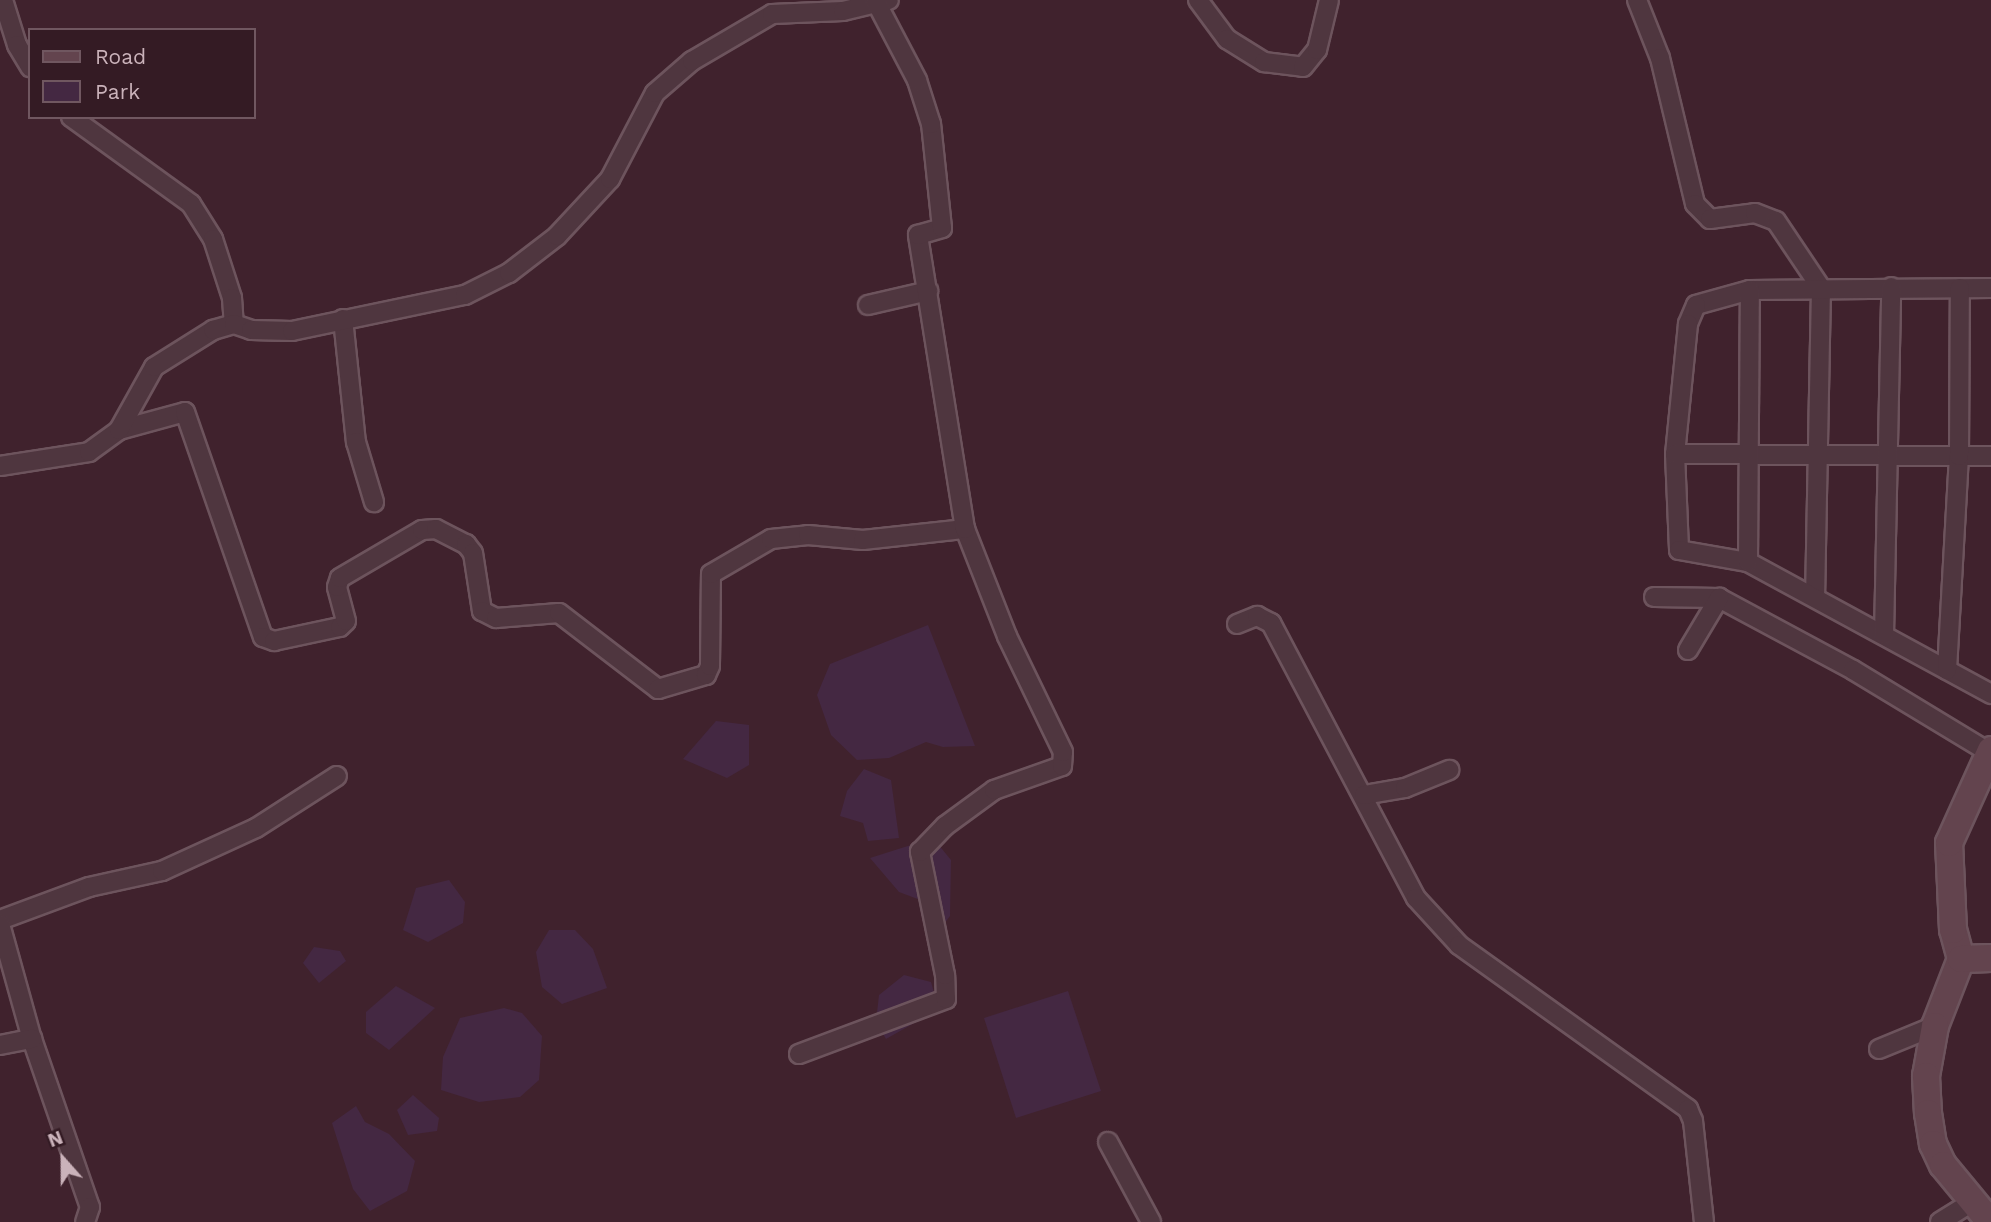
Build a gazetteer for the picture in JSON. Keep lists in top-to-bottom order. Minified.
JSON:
{"legend":["Road","Park"],"north":"top"}
